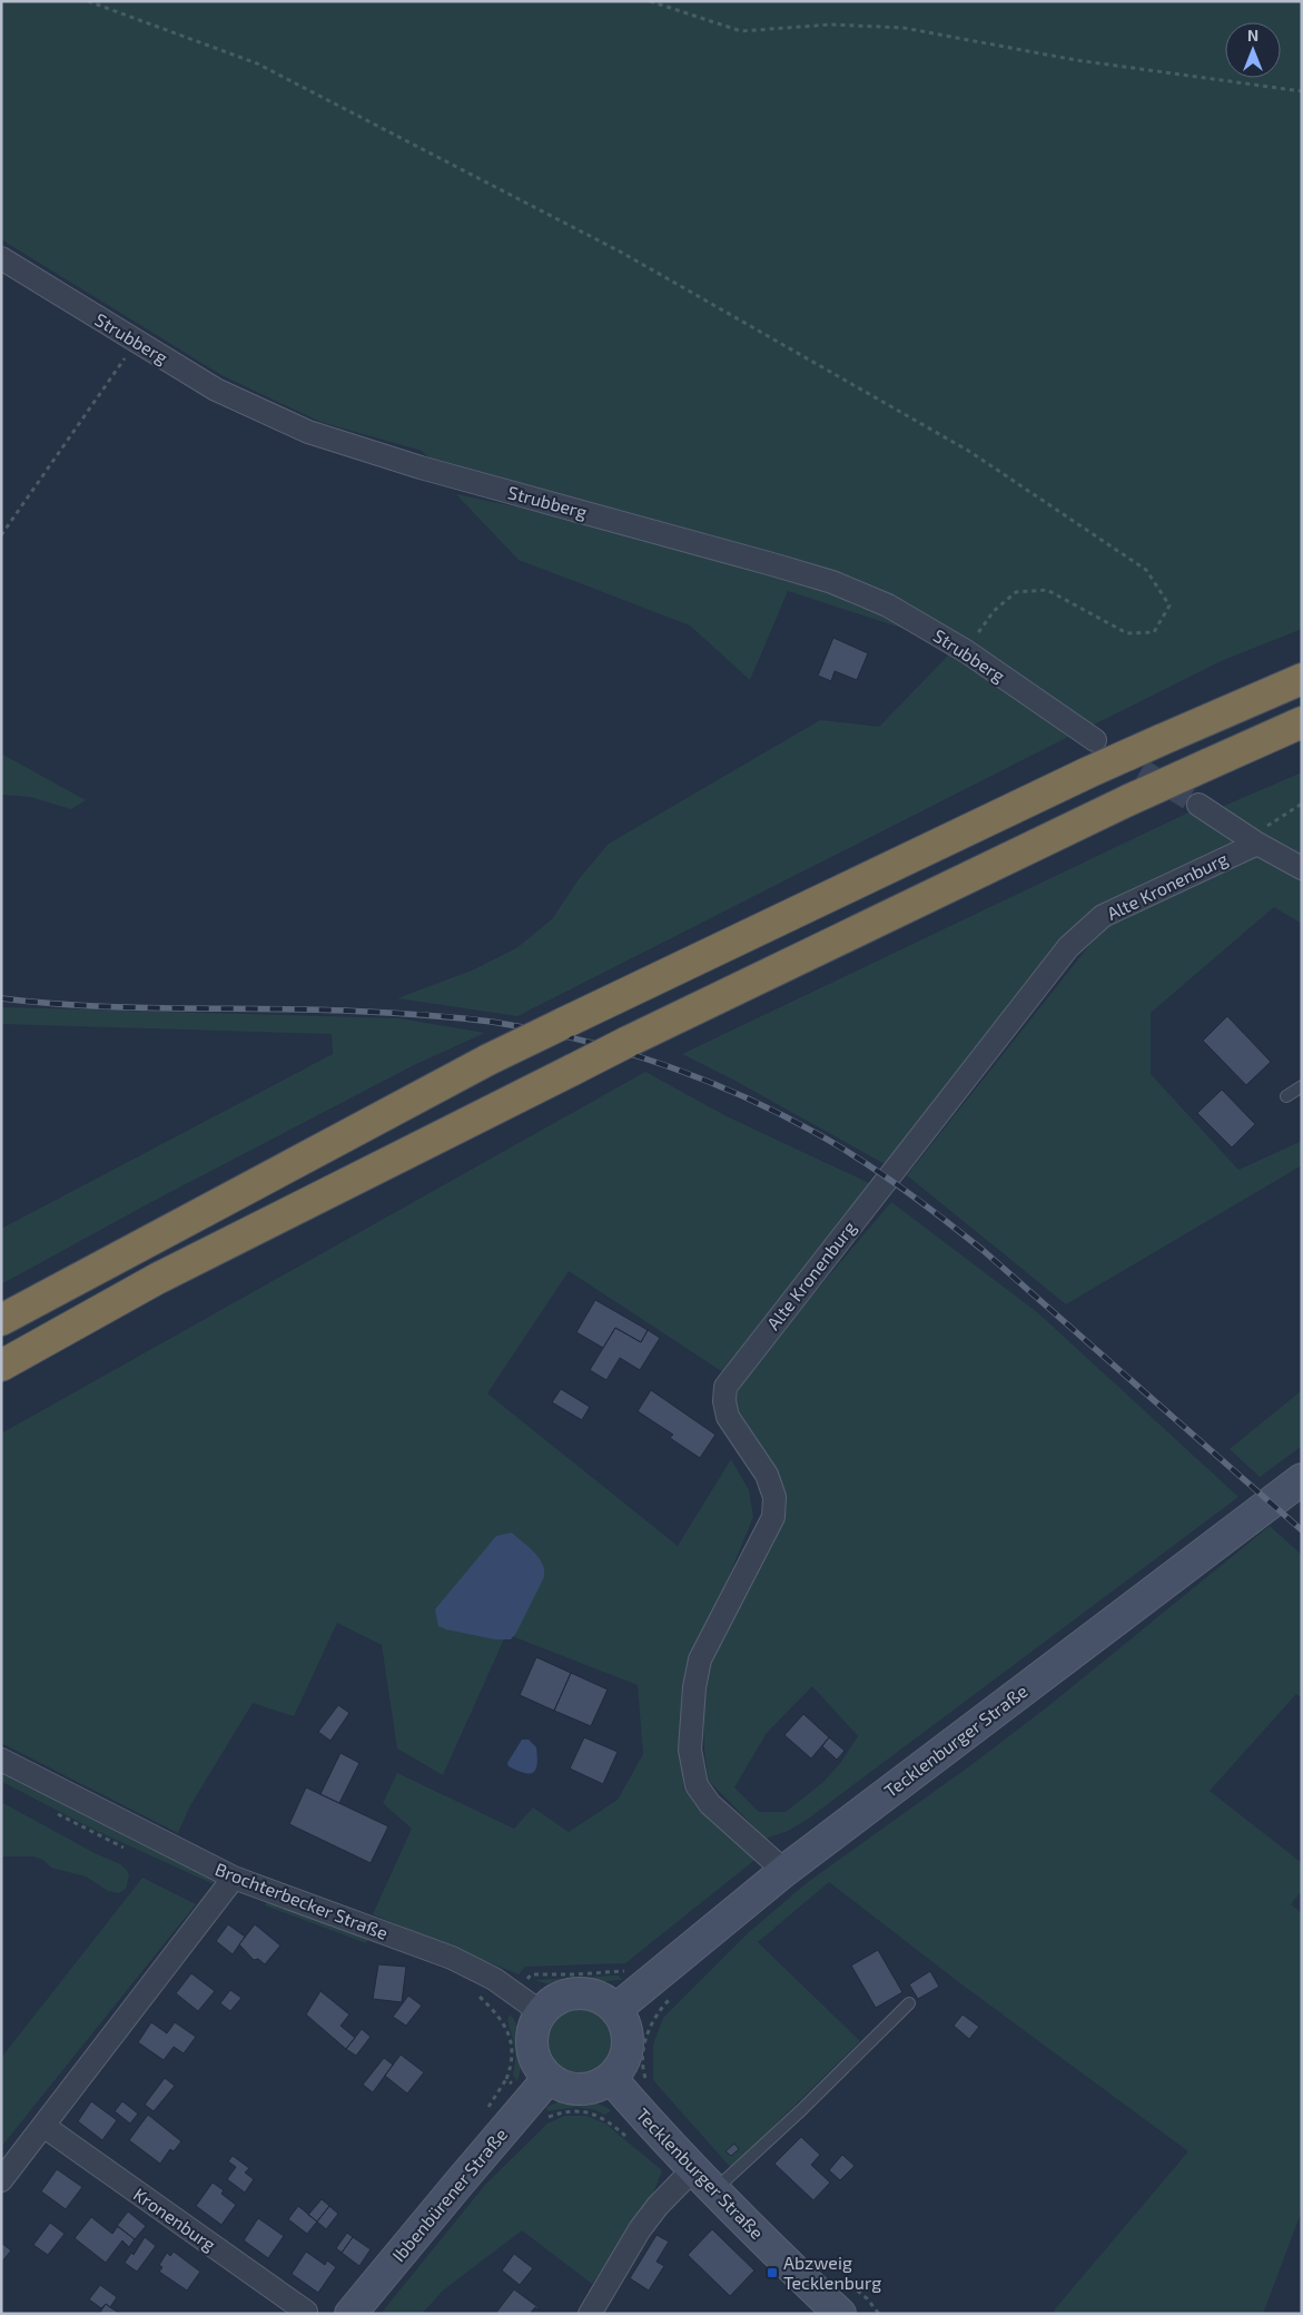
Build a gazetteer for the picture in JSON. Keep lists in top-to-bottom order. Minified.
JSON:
{"streets":{"main road":["Tecklenburger Straße","Ibbenbürener Straße"],"street":["Strubberg","Alte Kronenburg","Brochterbecker Straße","Kronenburg"]},"crossings":[["Alte Kronenburg","Tecklenburger Straße"],["Tecklenburger Straße","Brochterbecker Straße"],["Tecklenburger Straße","Ibbenbürener Straße"],["Brochterbecker Straße","Ibbenbürener Straße"]],"places":{"transit":["Abzweig Tecklenburg"]},"north":"top"}
